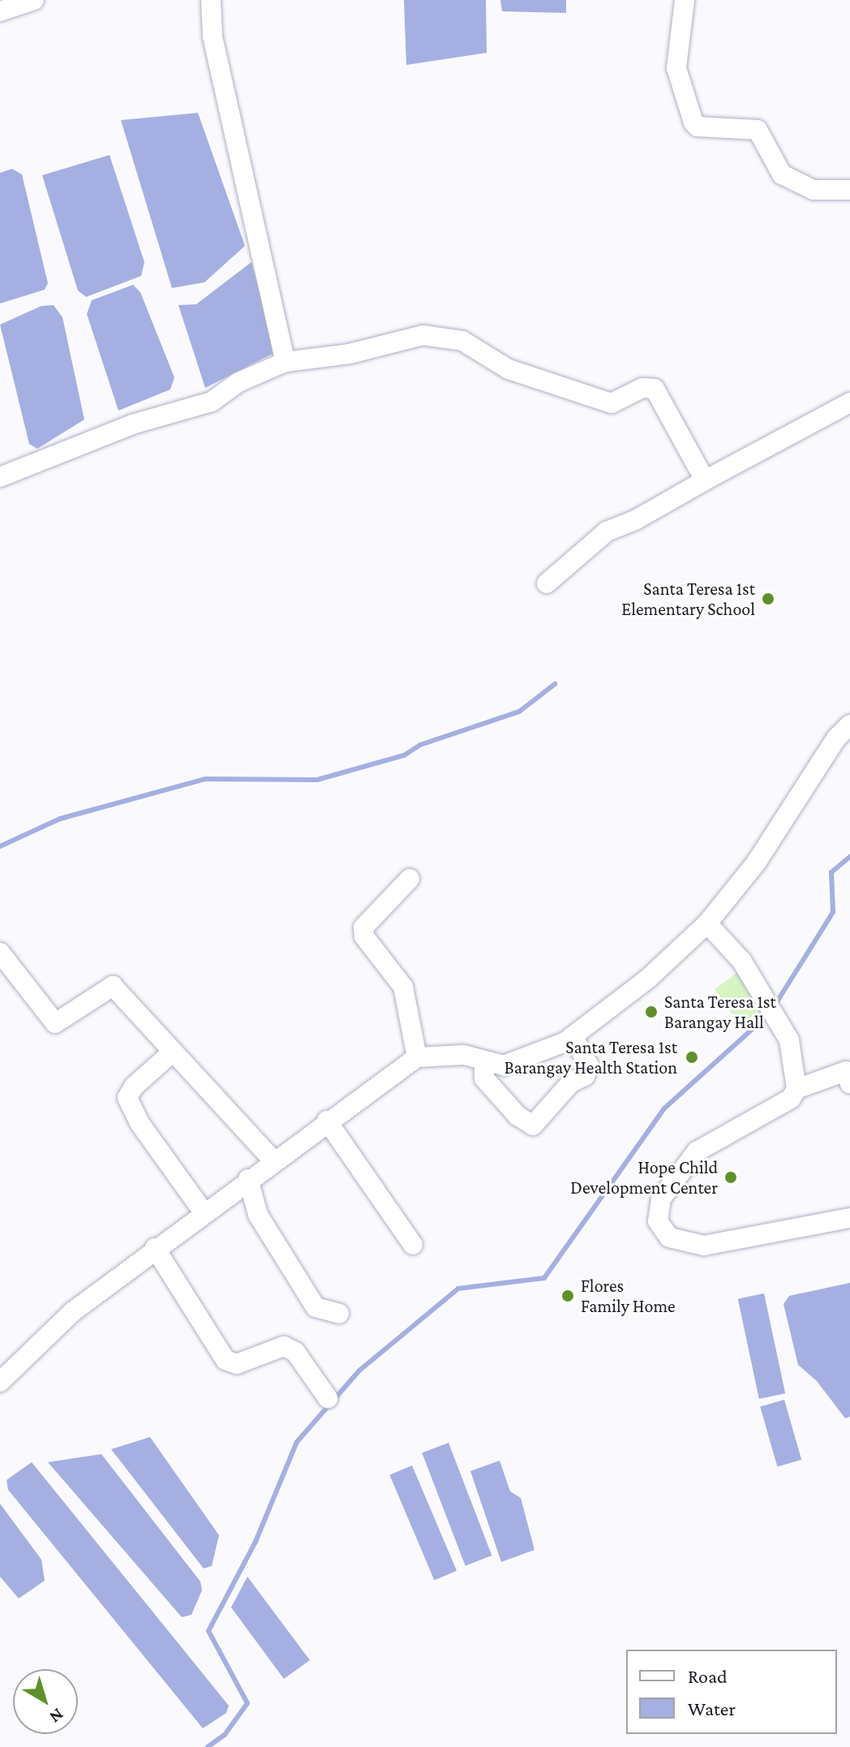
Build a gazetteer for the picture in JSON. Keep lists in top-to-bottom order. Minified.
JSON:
{"places":["Santa Teresa 1st Elementary School","Santa Teresa 1st Barangay Hall","Santa Teresa 1st Barangay Health Station","Hope Child Development Center","Flores Family Home"],"legend":["Road","Water"],"north":"bottom right"}
